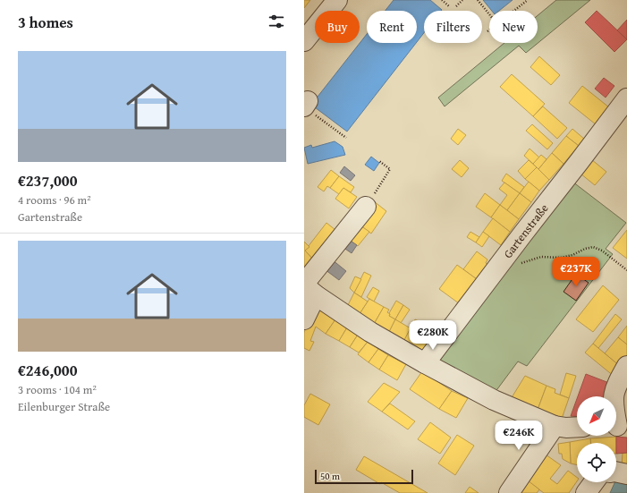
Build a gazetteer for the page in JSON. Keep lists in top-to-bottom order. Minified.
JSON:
{"streets":{"street":["Gartenstraße"]},"scale_bar":"50 m","north":"bottom left","page":{"heading":"3 homes","chip":["Buy","Rent","Filters","New"],"list":[{"name":"€237,000","note":"4 rooms · 96 m² · Gartenstraße"},{"name":"€246,000","note":"3 rooms · 104 m² · Eilenburger Straße"}],"price":["€237K","€280K","€246K"],"scale":"50 m"}}
